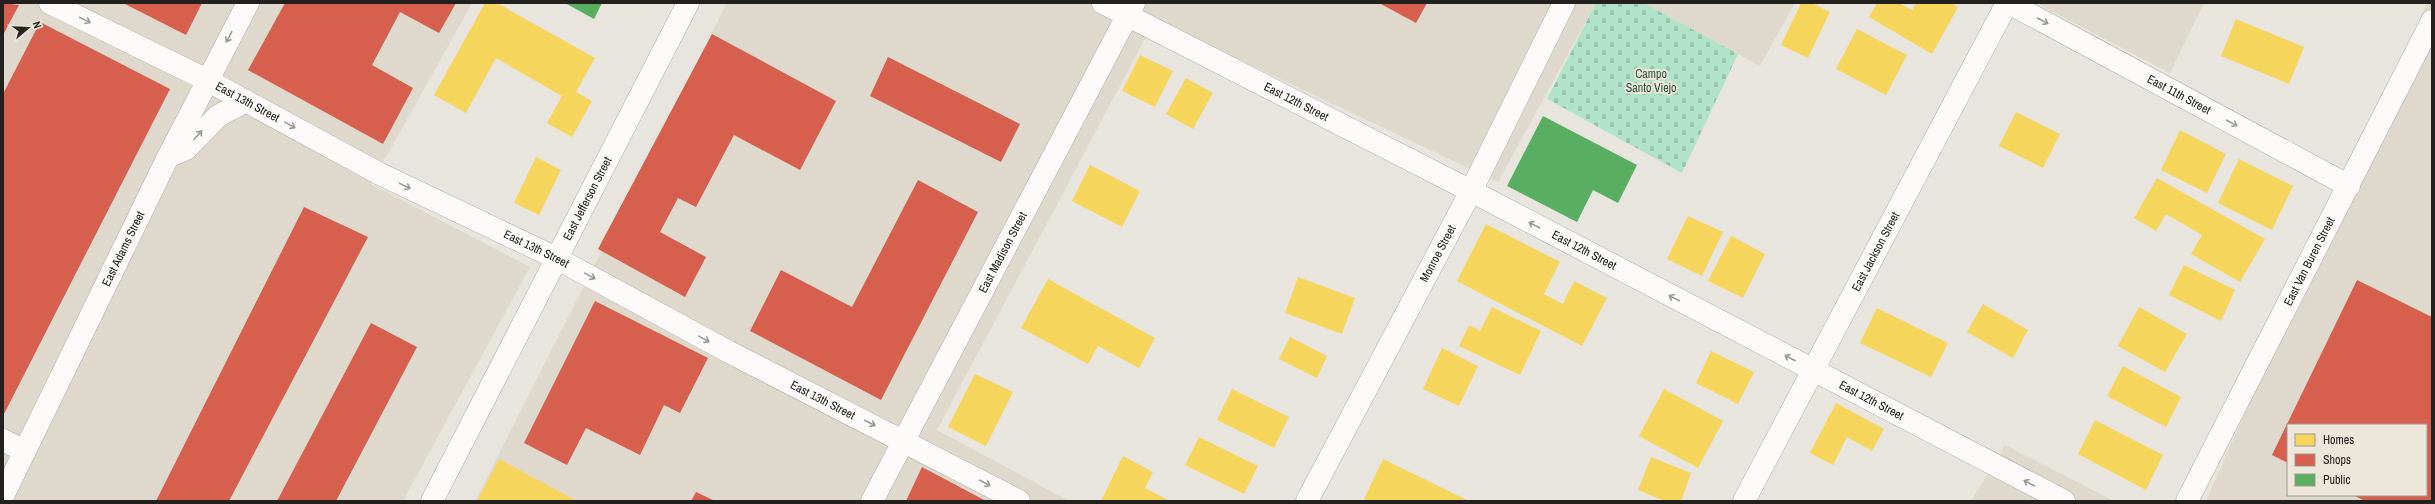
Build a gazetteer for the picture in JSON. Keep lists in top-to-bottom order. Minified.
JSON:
{"streets":{"main road":["East 11th Street","East 13th Street","East 12th Street","East Jefferson Street","East Adams Street","East Madison Street","East Jackson Street","Monroe Street","East Van Buren Street"]},"crossings":[["East 11th Street","East Jackson Street"],["East 11th Street","East Van Buren Street"],["East 13th Street","East Jefferson Street"],["East 13th Street","East Adams Street"],["East 13th Street","East Madison Street"],["East 12th Street","East Madison Street"],["East 12th Street","East Jackson Street"],["East 12th Street","Monroe Street"]],"one_way":["East 11th Street","East 13th Street","East 12th Street"],"parks":["Campo Santo Viejo"],"legend":["Homes","Shops","Public"],"north":"right"}
